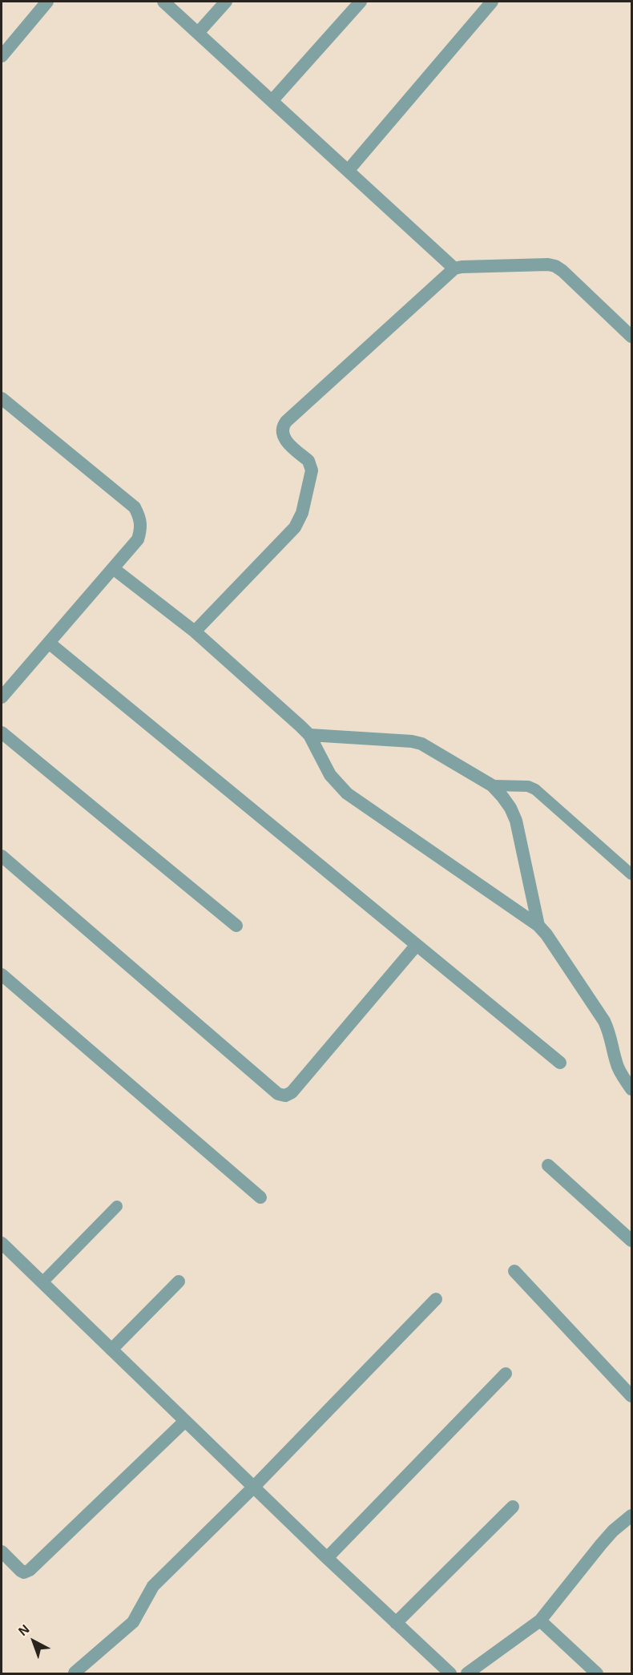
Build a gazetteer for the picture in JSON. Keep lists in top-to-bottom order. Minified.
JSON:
{"north":"top left"}
